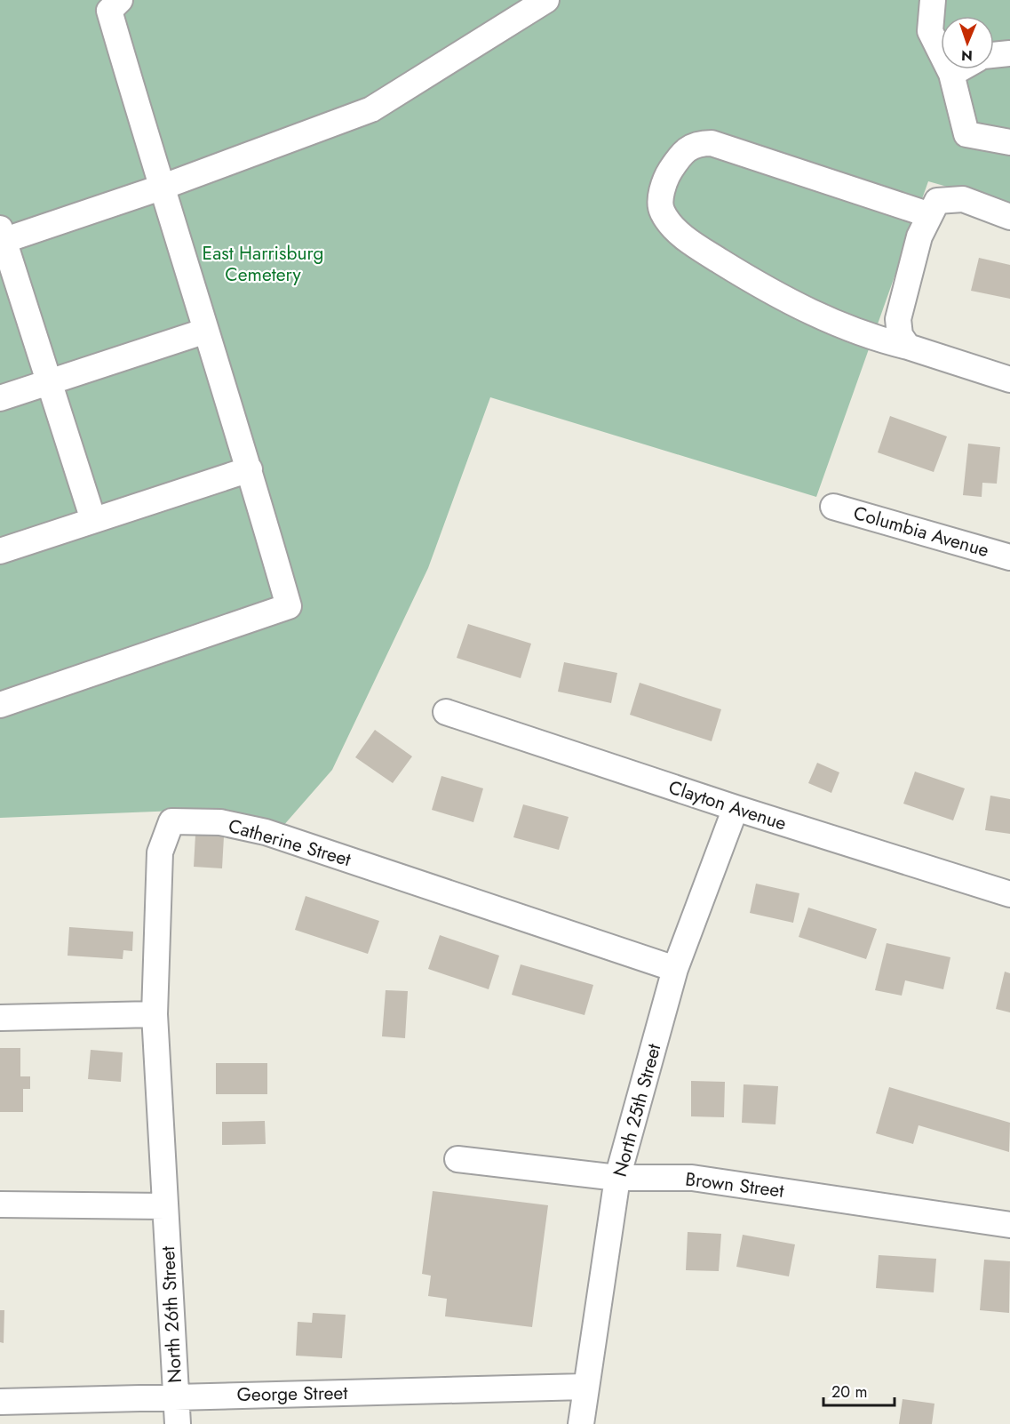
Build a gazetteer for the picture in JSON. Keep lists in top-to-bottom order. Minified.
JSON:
{"streets":{"street":["Columbia Avenue","Clayton Avenue","Catherine Street","North 25th Street","Brown Street","North 26th Street","George Street"]},"crossings":[["Clayton Avenue","North 25th Street"],["Catherine Street","North 25th Street"],["Catherine Street","North 26th Street"],["North 25th Street","Brown Street"],["North 25th Street","George Street"],["North 26th Street","George Street"]],"parks":["East Harrisburg Cemetery"],"scale_bar":"20 m","north":"bottom"}
